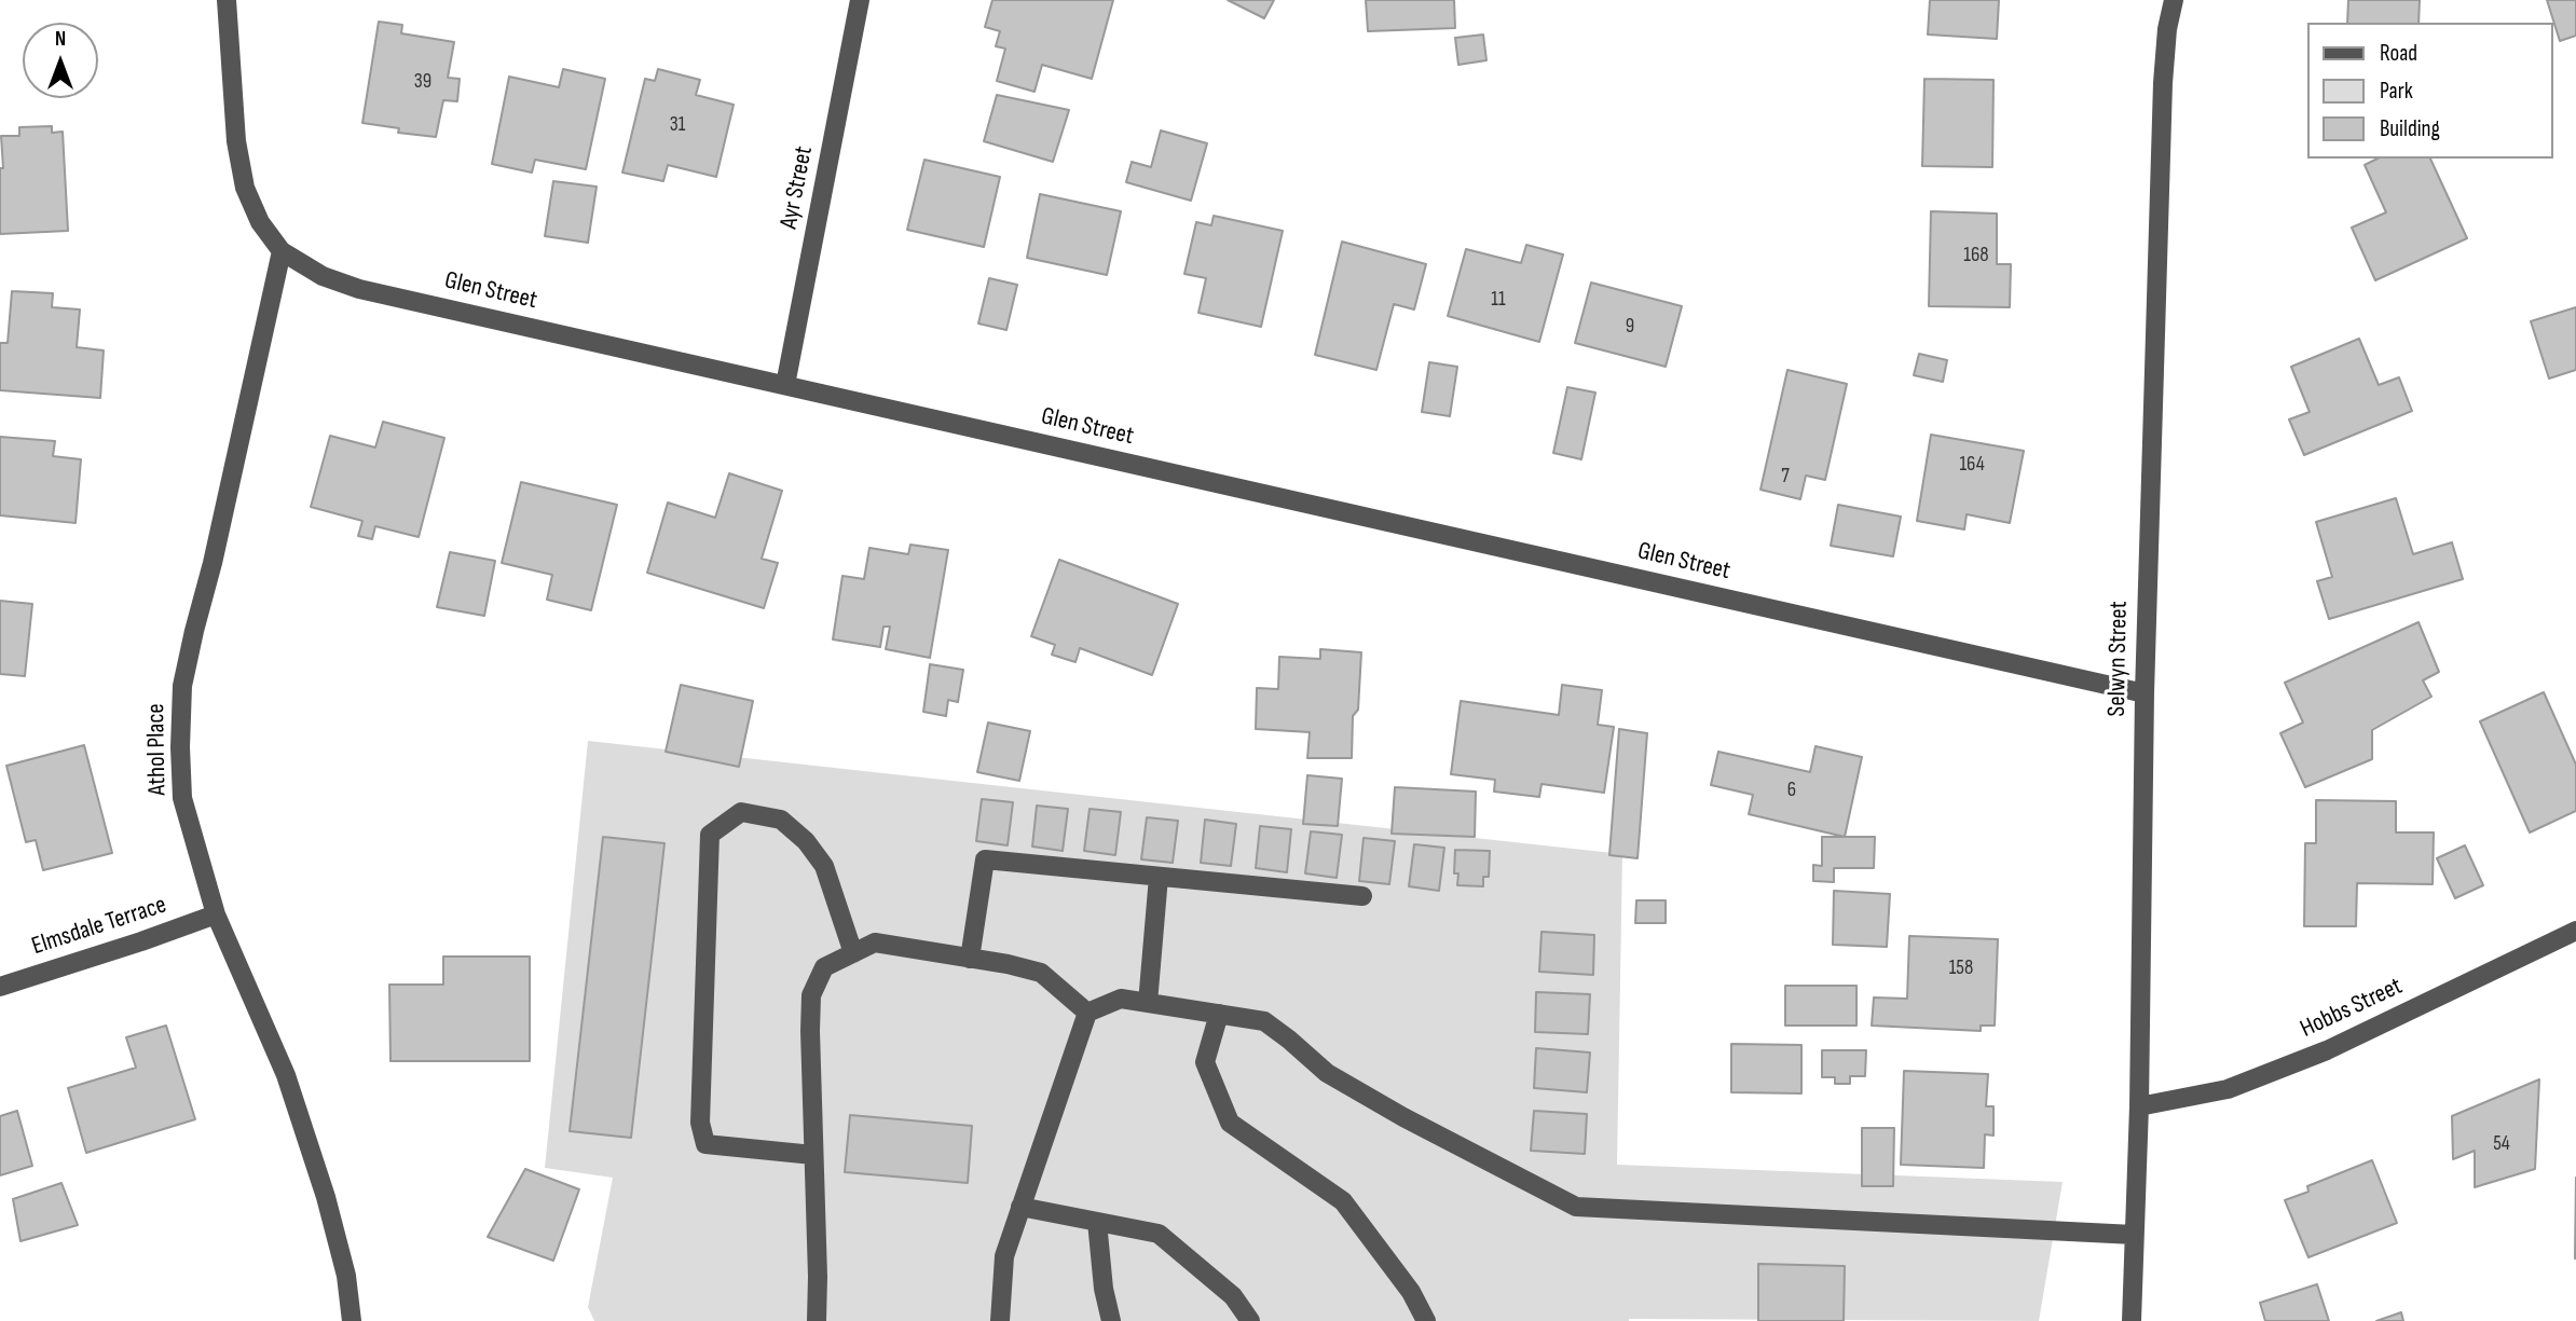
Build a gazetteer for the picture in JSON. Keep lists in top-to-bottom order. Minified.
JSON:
{"streets":{"street":["Ayr Street","Glen Street","Selwyn Street","Athol Place","Elmsdale Terrace","Hobbs Street"]},"crossings":[["Ayr Street","Glen Street"],["Glen Street","Selwyn Street"],["Glen Street","Athol Place"],["Selwyn Street","Hobbs Street"],["Athol Place","Elmsdale Terrace"]],"house_numbers":["39","31","168","11","9","164","7","6","158","54"],"legend":["Road","Park","Building"],"north":"top"}
